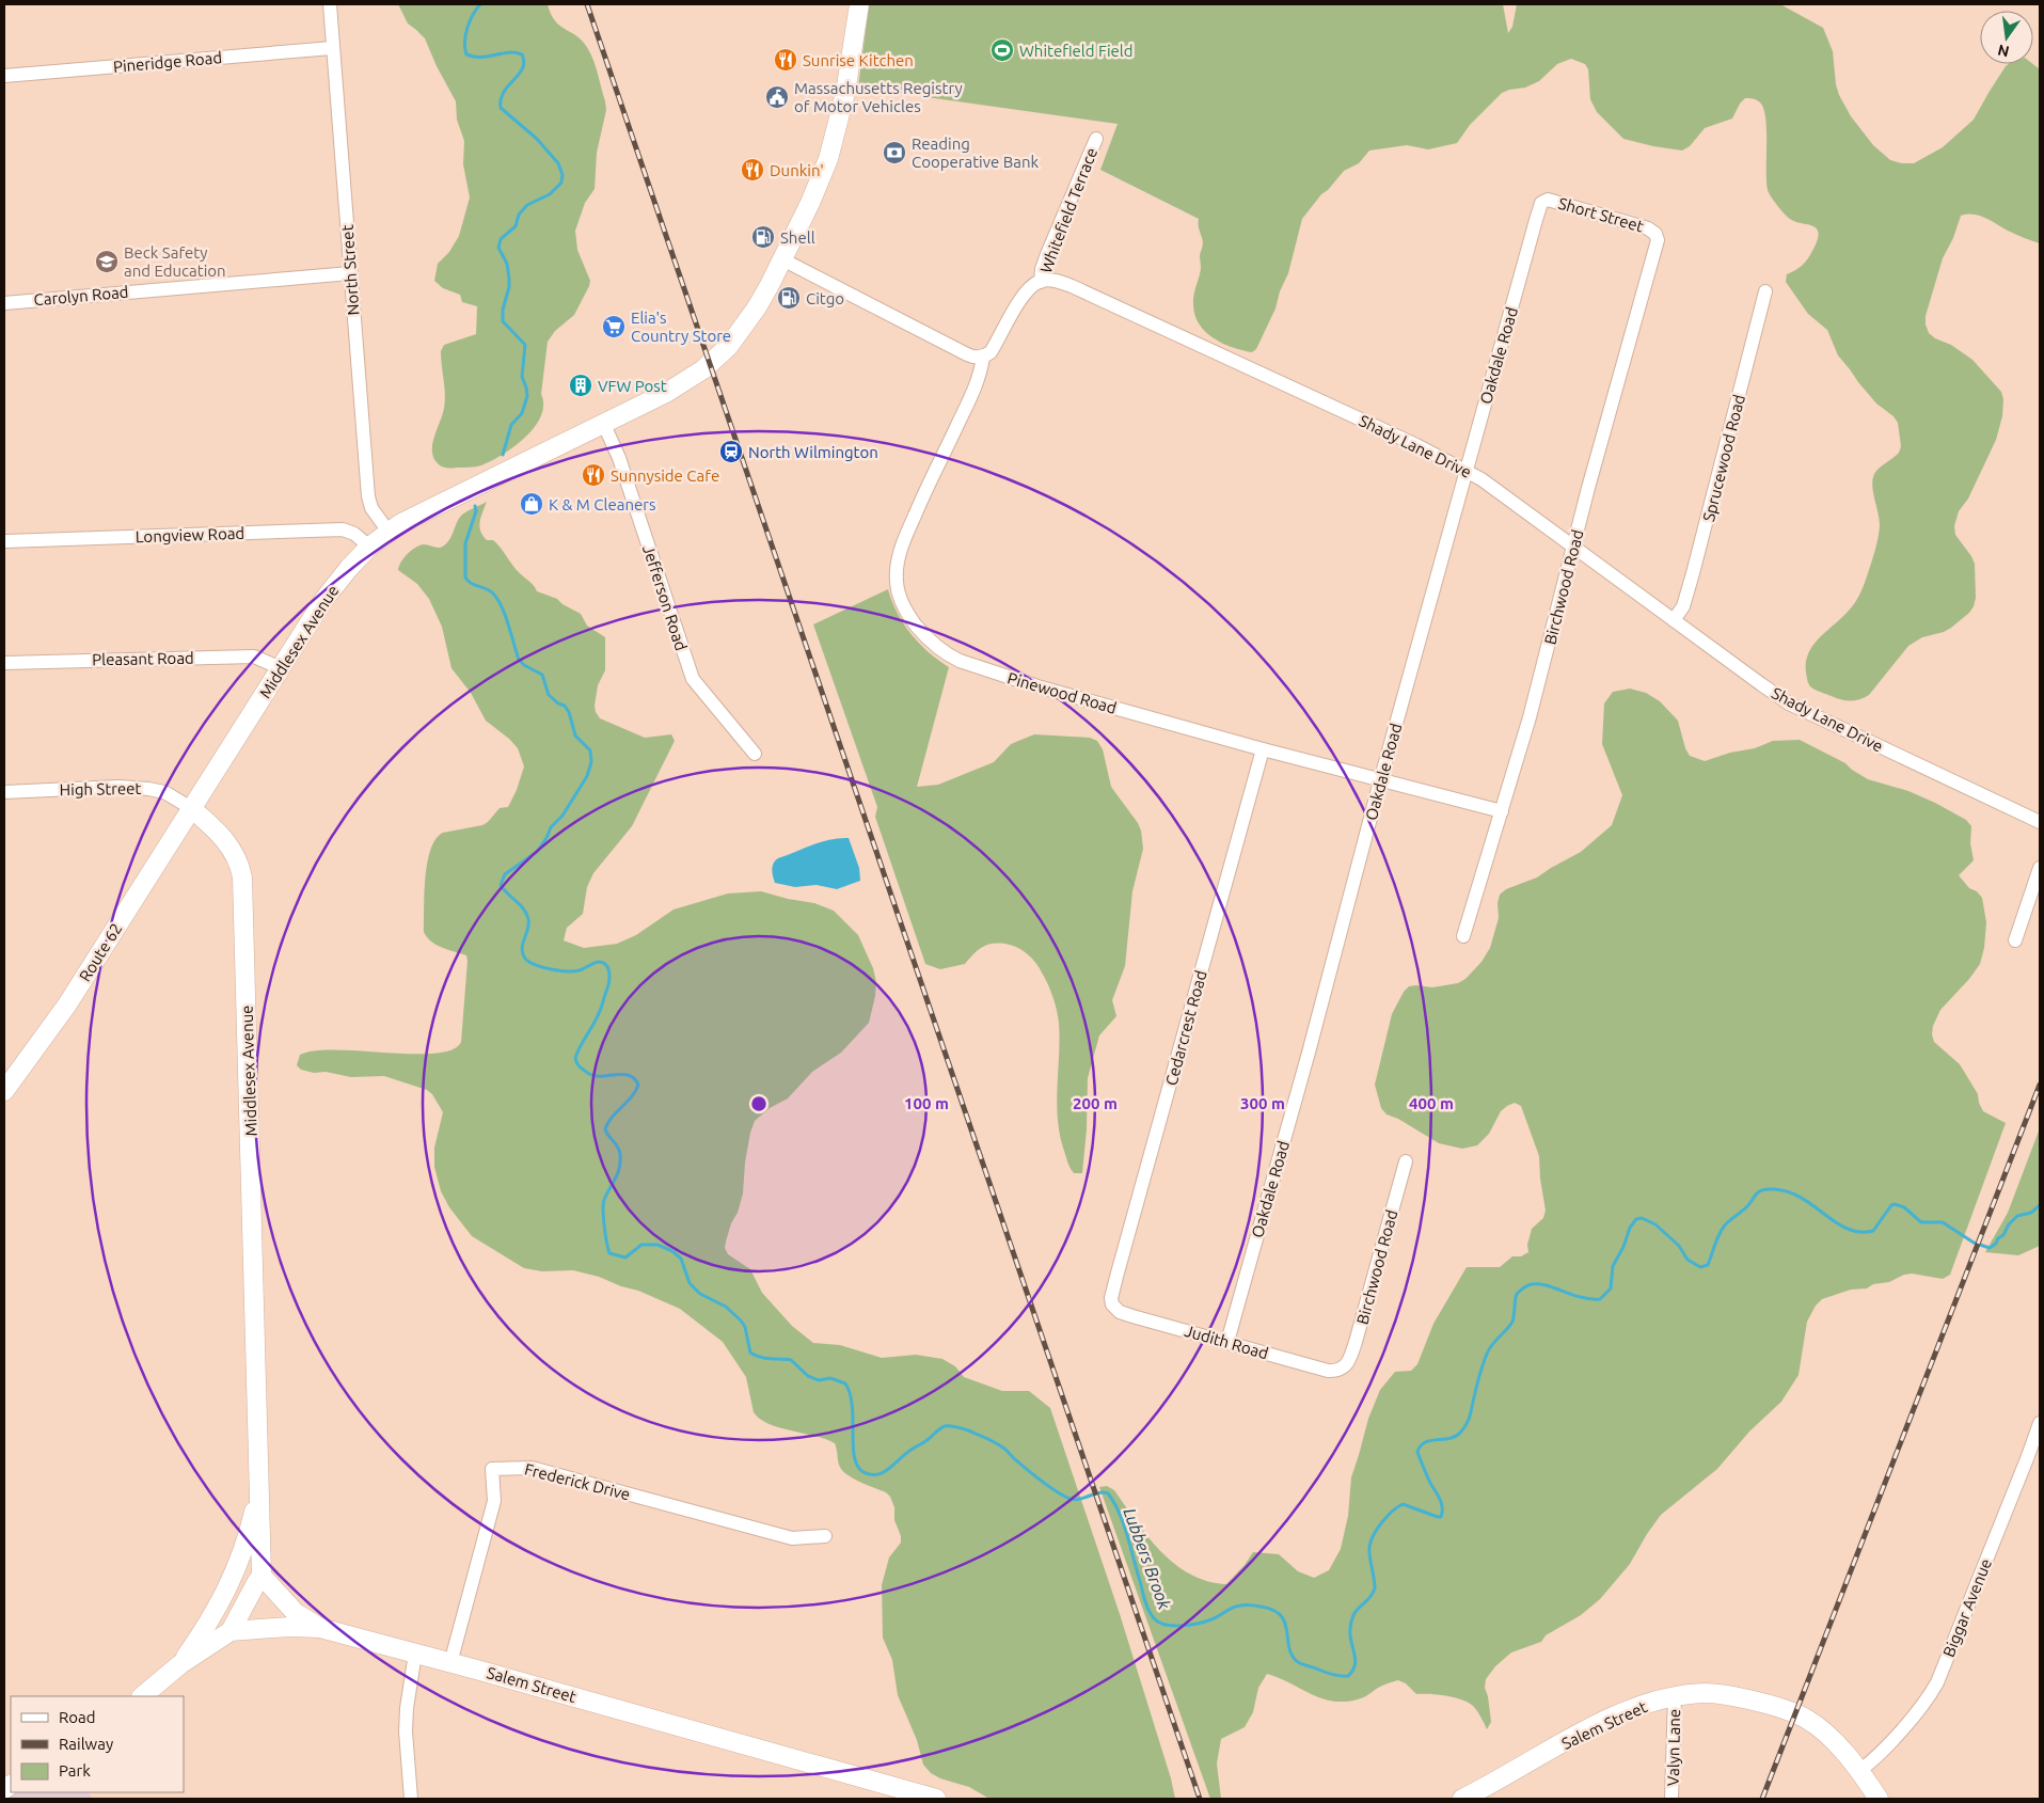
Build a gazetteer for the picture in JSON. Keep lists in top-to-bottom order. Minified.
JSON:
{"streets":{"street":["Pineridge Road","Whitefield Terrace","Short Street","North Street","Carolyn Road","Oakdale Road","Shady Lane Drive","Sprucewood Road","Longview Road","Birchwood Road","Jefferson Road","Middlesex Avenue","Pleasant Road","Pinewood Road","High Street","Route 62","Cedarcrest Road","Judith Road","Frederick Drive","Biggar Avenue","Salem Street","Valyn Lane"]},"crossings":[["Pineridge Road","North Street"],["Whitefield Terrace","Shady Lane Drive"],["Short Street","Oakdale Road"],["Short Street","Birchwood Road"],["North Street","Carolyn Road"],["North Street","Middlesex Avenue"],["Oakdale Road","Shady Lane Drive"],["Oakdale Road","Pinewood Road"],["Oakdale Road","Judith Road"],["Shady Lane Drive","Sprucewood Road"],["Shady Lane Drive","Birchwood Road"],["Longview Road","Middlesex Avenue"],["Birchwood Road","Pinewood Road"],["Birchwood Road","Judith Road"],["Jefferson Road","Middlesex Avenue"],["Middlesex Avenue","Pleasant Road"],["Middlesex Avenue","High Street"],["Middlesex Avenue","Route 62"],["Middlesex Avenue","Salem Street"],["Pinewood Road","Cedarcrest Road"],["High Street","Route 62"],["Cedarcrest Road","Judith Road"],["Frederick Drive","Salem Street"],["Biggar Avenue","Salem Street"],["Salem Street","Valyn Lane"]],"water":["Lubbers Brook"],"places":{"sports":["Whitefield Field"],"restaurant":["Sunrise Kitchen","Dunkin'","Sunnyside Cafe"],"public building":["Massachusetts Registry of Motor Vehicles"],"bank":["Reading Cooperative Bank"],"fuel station":["Shell","Citgo"],"school or university":["Beck Safety and Education"],"supermarket":["Elia's Country Store"],"building":["VFW Post"],"station":["North Wilmington"],"shop":["K & M Cleaners"]},"legend":["Road","Railway","Park"],"north":"bottom","rings":["100 m","200 m","300 m","400 m"]}
